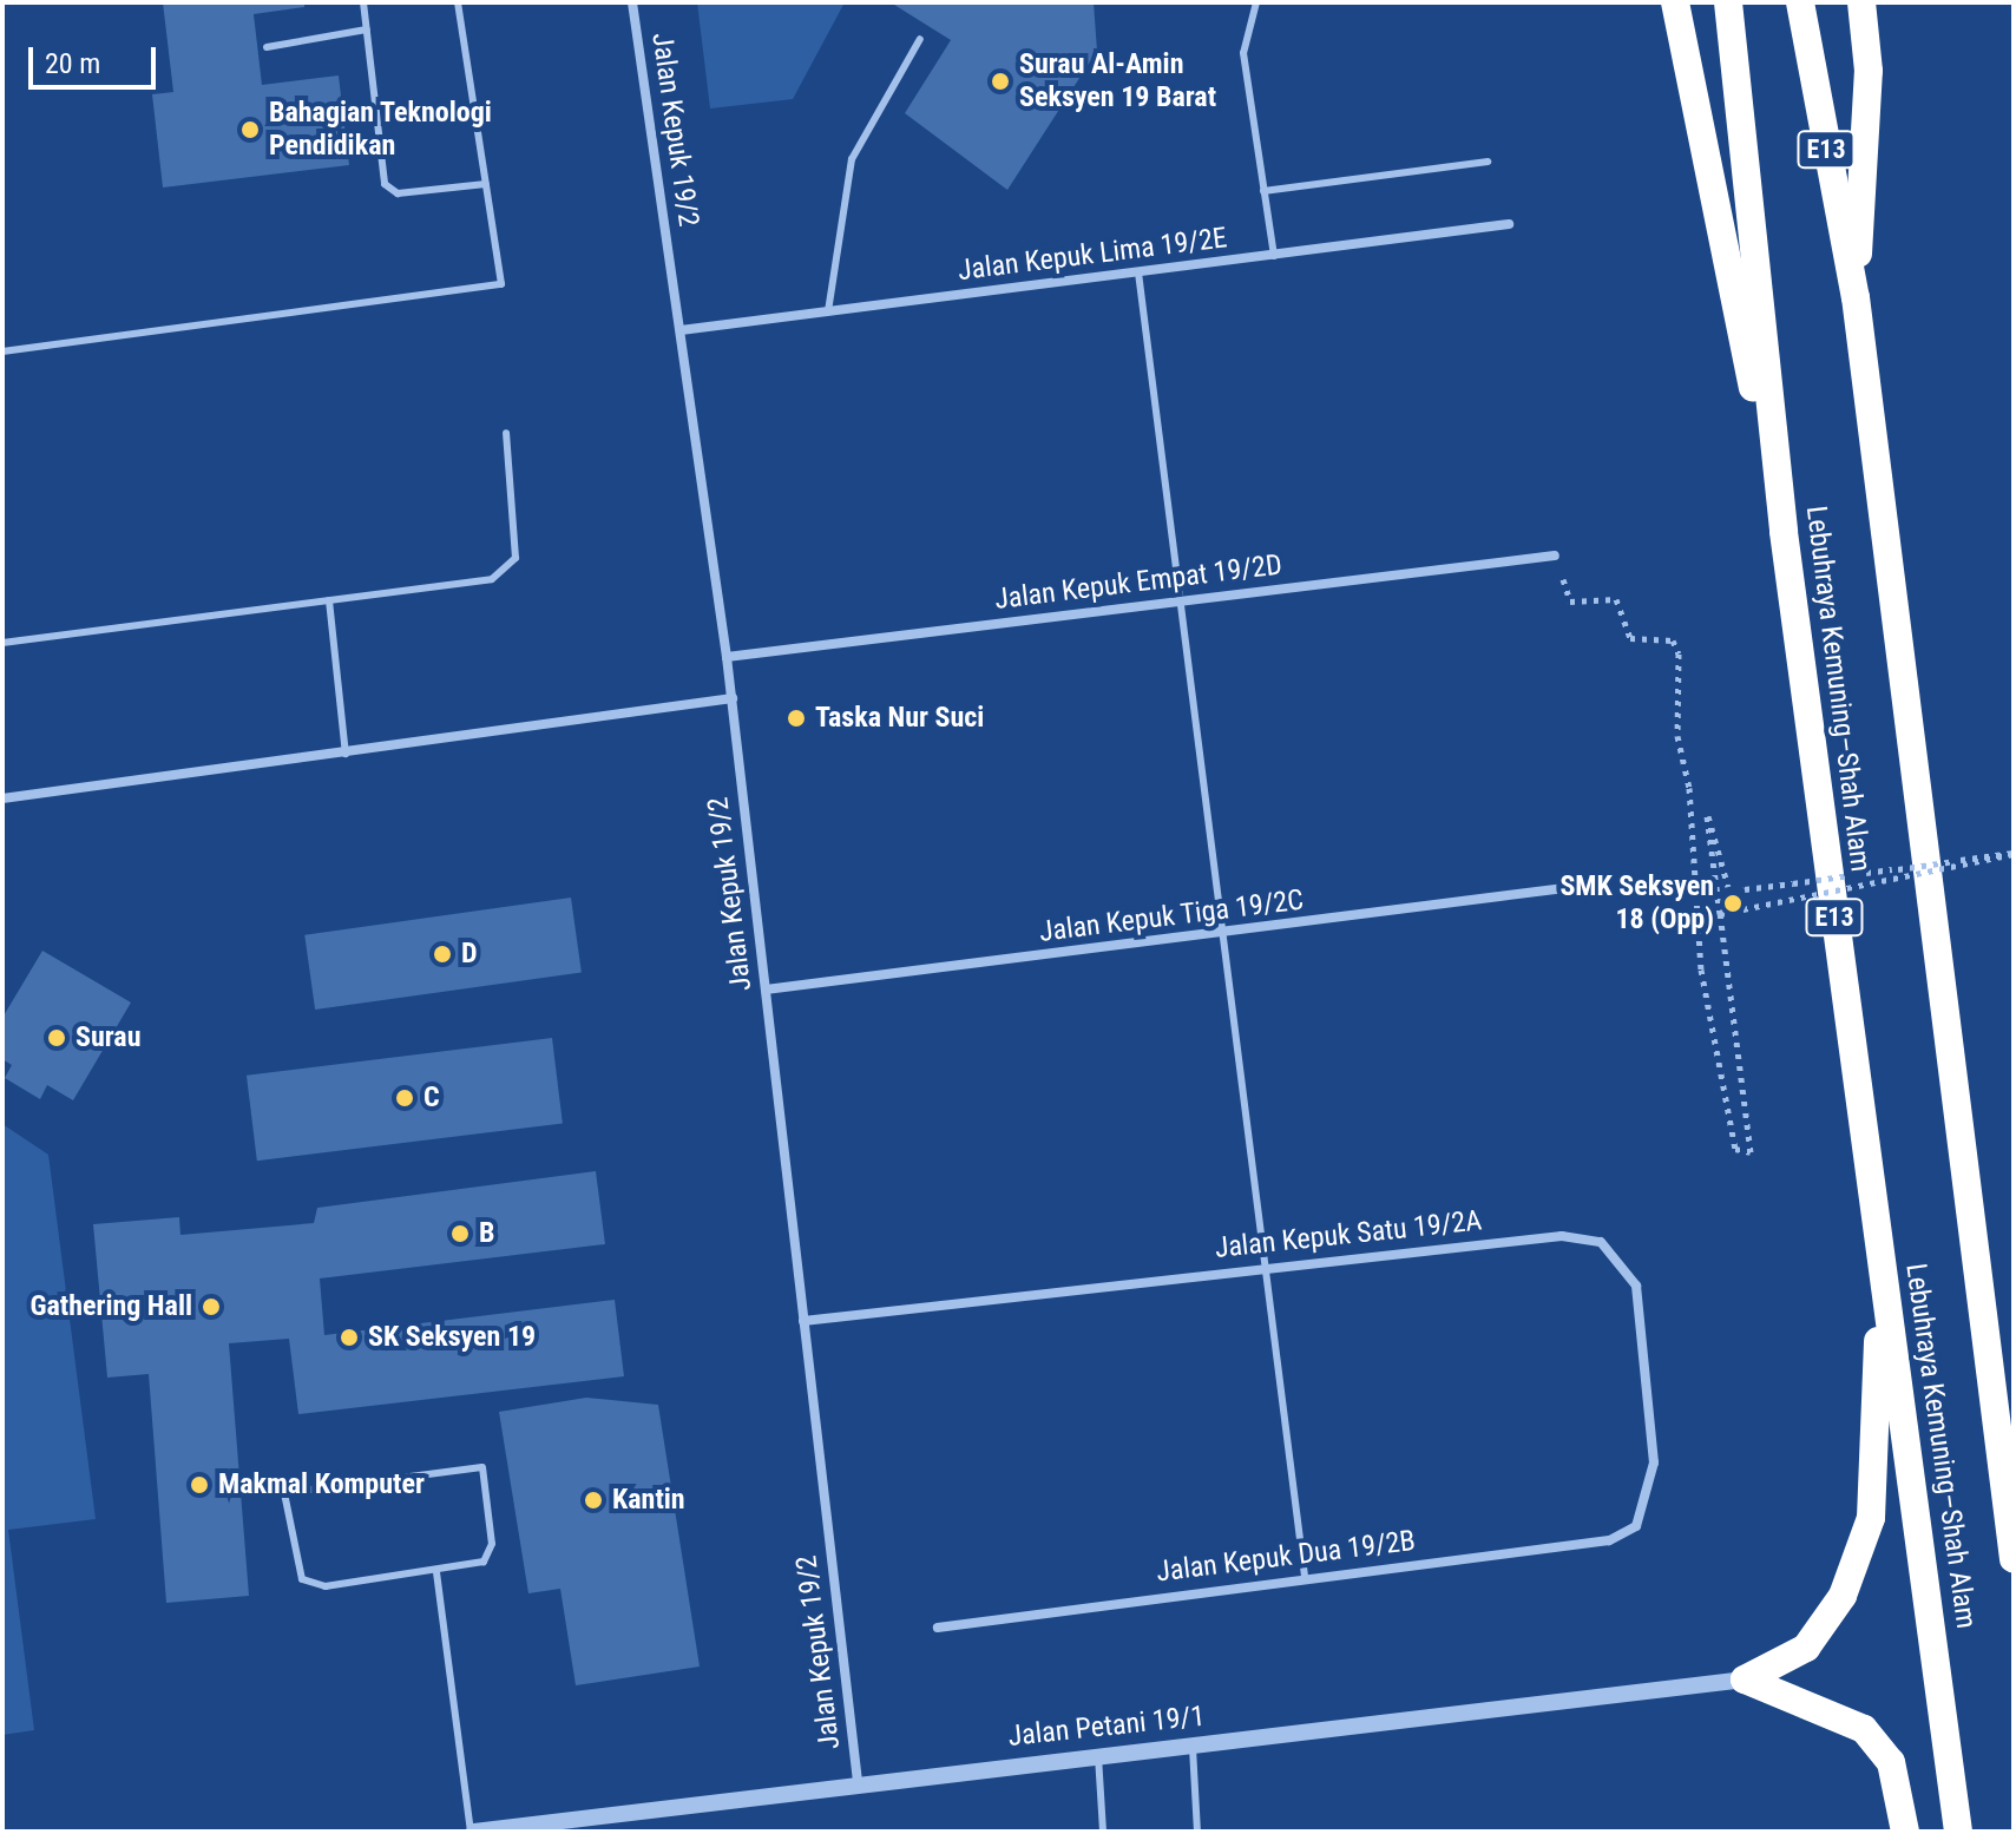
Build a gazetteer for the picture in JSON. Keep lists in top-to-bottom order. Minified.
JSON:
{"streets":{"highway":["E13","Lebuhraya Kemuning–Shah Alam"],"street":["Jalan Kepuk 19/2","Jalan Kepuk Lima 19/2E","Jalan Kepuk Empat 19/2D","Jalan Kepuk Tiga 19/2C","Jalan Kepuk Satu 19/2A","Jalan Kepuk Dua 19/2B","Jalan Petani 19/1"]},"crossings":[["Jalan Kepuk 19/2","Jalan Kepuk Lima 19/2E"],["Jalan Kepuk 19/2","Jalan Kepuk Empat 19/2D"],["Jalan Kepuk 19/2","Jalan Kepuk Tiga 19/2C"],["Jalan Kepuk 19/2","Jalan Kepuk Satu 19/2A"],["Jalan Kepuk 19/2","Jalan Petani 19/1"],["Jalan Kepuk Satu 19/2A","Jalan Kepuk Dua 19/2B"]],"places":["Surau Al-Amin Seksyen 19 Barat","Bahagian Teknologi Pendidikan","Taska Nur Suci","SMK Seksyen 18 (Opp)","D","Surau","C","B","Gathering Hall","SK Seksyen 19","Makmal Komputer","Kantin"],"scale_bar":"20 m"}
